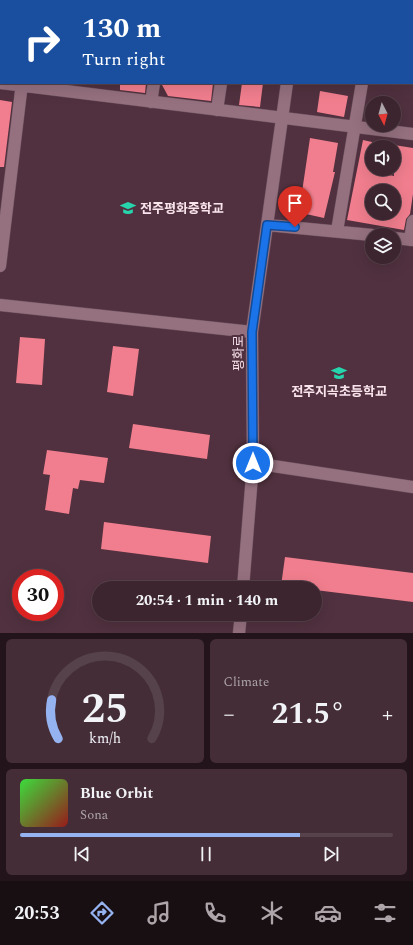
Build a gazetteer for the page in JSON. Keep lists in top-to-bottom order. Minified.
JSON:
{"streets":{"street":["평화로"]},"places":{"school or university":["전주평화중학교","전주지곡초등학교"]},"north":"bottom","page":{"turn":["130 m","Turn right"],"limit":"30","trip":"20:54 · 1 min · 140 m","tile":"Climate","heat":["−","21.5°","+"],"song":["Blue Orbit","Sona"],"tabs":"20:53","gauge":["25","km/h"]}}
